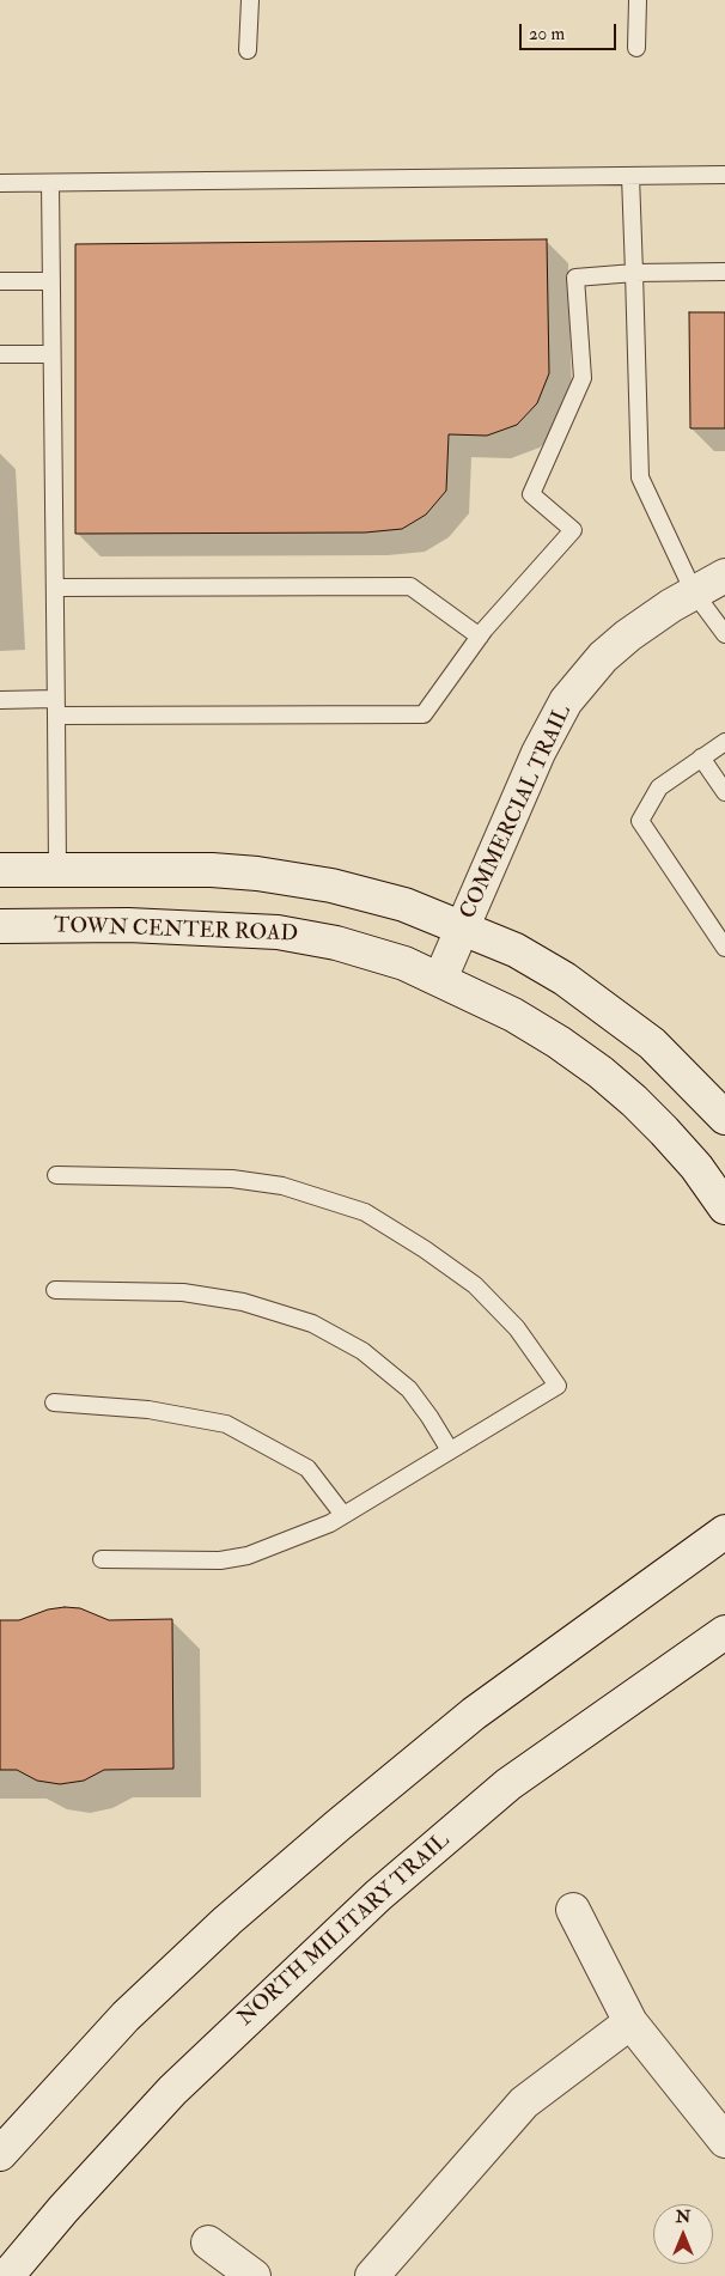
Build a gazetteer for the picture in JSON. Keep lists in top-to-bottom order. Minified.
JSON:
{"streets":{"main road":["COMMERCIAL TRAIL","TOWN CENTER ROAD","NORTH MILITARY TRAIL"]},"crossings":[["COMMERCIAL TRAIL","TOWN CENTER ROAD"]],"scale_bar":"20 m","north":"top"}
